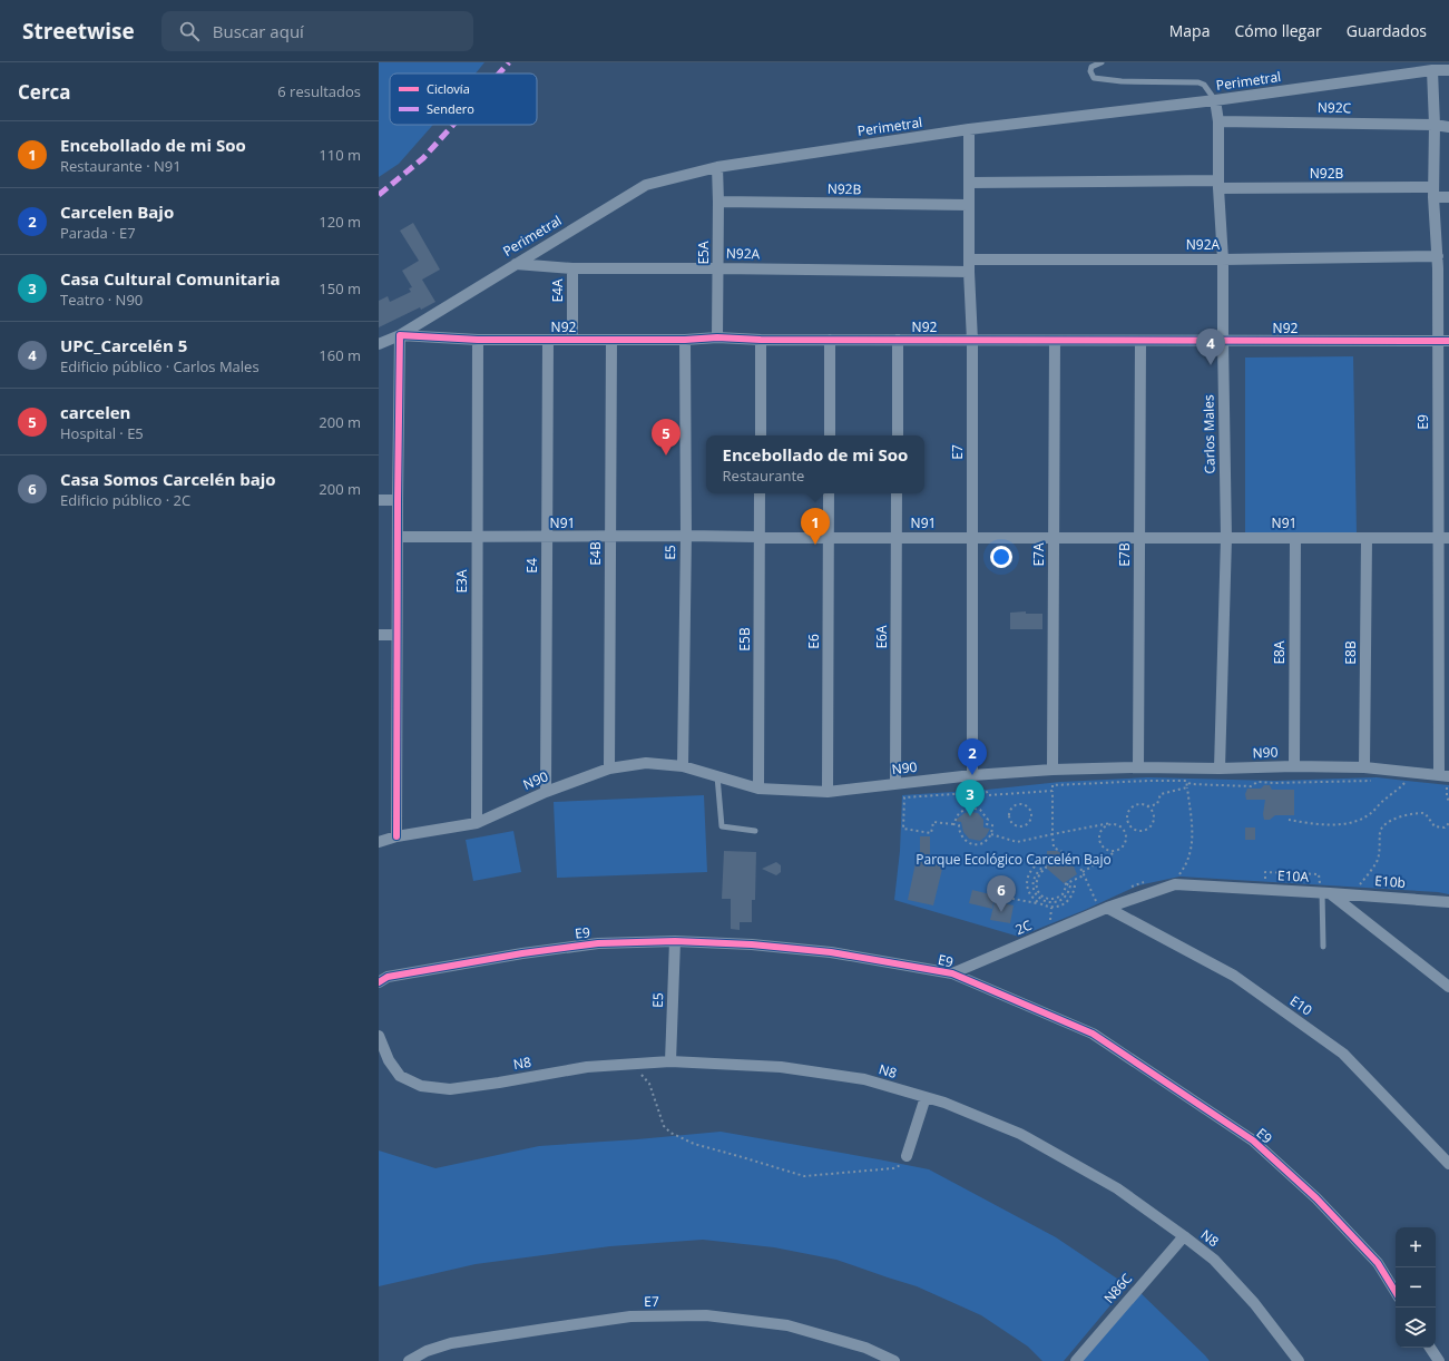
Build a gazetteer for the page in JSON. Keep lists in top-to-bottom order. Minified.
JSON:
{"streets":{"street":["Perimetral","N92C","N92B","N92A","E5A","E4A","N92","E9","Carlos Males","E7","N91","E5","E4B","E7A","E7B","E4","E3A","E6A","E5B","E6","E8A","E8B","N90","E10A","E10b","2C","E10","N8","N86C"]},"crossings":[["Perimetral","N92A"],["Perimetral","E5A"],["Perimetral","N92"],["Perimetral","E9"],["Perimetral","Carlos Males"],["Perimetral","E7"],["N92C","E9"],["N92C","Carlos Males"],["N92B","E5A"],["N92B","E9"],["N92B","Carlos Males"],["N92B","E7"],["N92A","E5A"],["N92A","E4A"],["N92A","E9"],["N92A","Carlos Males"],["N92A","E7"],["E5A","N92"],["E4A","N92"],["N92","E9"],["N92","Carlos Males"],["N92","E7"],["N92","E5"],["N92","E4B"],["N92","E7A"],["N92","E7B"],["N92","E4"],["N92","E3A"],["E9","N91"],["E9","E5"],["E9","N90"],["E9","2C"],["Carlos Males","N91"],["Carlos Males","N90"],["E7","N91"],["E7","N90"],["N91","E5"],["N91","E4B"],["N91","E7A"],["N91","E7B"],["N91","E4"],["N91","E3A"],["N91","E6A"],["N91","E5B"],["N91","E6"],["N91","E8A"],["N91","E8B"],["E5","N90"],["E5","N8"],["E4B","N90"],["E7A","N90"],["E7B","N90"],["E4","N90"],["E3A","N90"],["E6A","N90"],["E5B","N90"],["E6","N90"],["E8A","N90"],["E8B","N90"],["E10A","E10b"],["E10A","2C"],["E10A","E10"],["2C","E10"],["N8","N86C"]],"parks":["Parque Ecológico Carcelén Bajo"],"legend":["Ciclovía","Sendero"],"page":{"header":"Streetwise","search":"Buscar aquí","nav":["Mapa","Cómo llegar","Guardados"],"heading":["Cerca","6 resultados"],"list":[{"mark":"1","name":"Encebollado de mi Soo","note":"Restaurante · N91","value":"110 m"},{"mark":"2","name":"Carcelen Bajo","note":"Parada · E7","value":"120 m"},{"mark":"3","name":"Casa Cultural Comunitaria","note":"Teatro · N90","value":"150 m"},{"mark":"4","name":"UPC_Carcelén 5","note":"Edificio público · Carlos Males","value":"160 m"},{"mark":"5","name":"carcelen","note":"Hospital · E5","value":"200 m"},{"mark":"6","name":"Casa Somos Carcelén bajo","note":"Edificio público · 2C","value":"200 m"}],"pins":["4","5","1","2","3","6"],"popup":["Encebollado de mi Soo","Restaurante"],"map_buttons":["+","−"]}}
